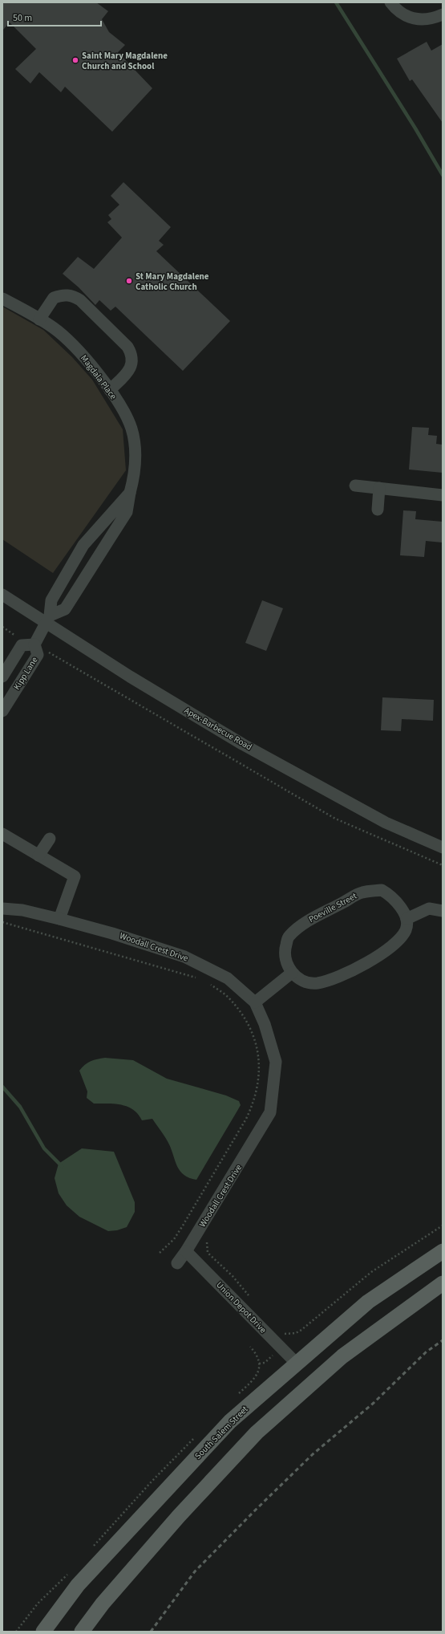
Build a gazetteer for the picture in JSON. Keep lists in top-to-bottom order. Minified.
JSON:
{"streets":{"main road":["South Salem Street"],"street":["Magdala Place","Kipp Lane","Apex-Barbecue Road","Poeville Street","Woodall Crest Drive","Union Depot Drive"]},"crossings":[["Magdala Place","Apex-Barbecue Road"],["Woodall Crest Drive","Union Depot Drive"],["Union Depot Drive","South Salem Street"]],"places":["Saint Mary Magdalene Church and School","St Mary Magdalene Catholic Church"],"scale_bar":"50 m"}
